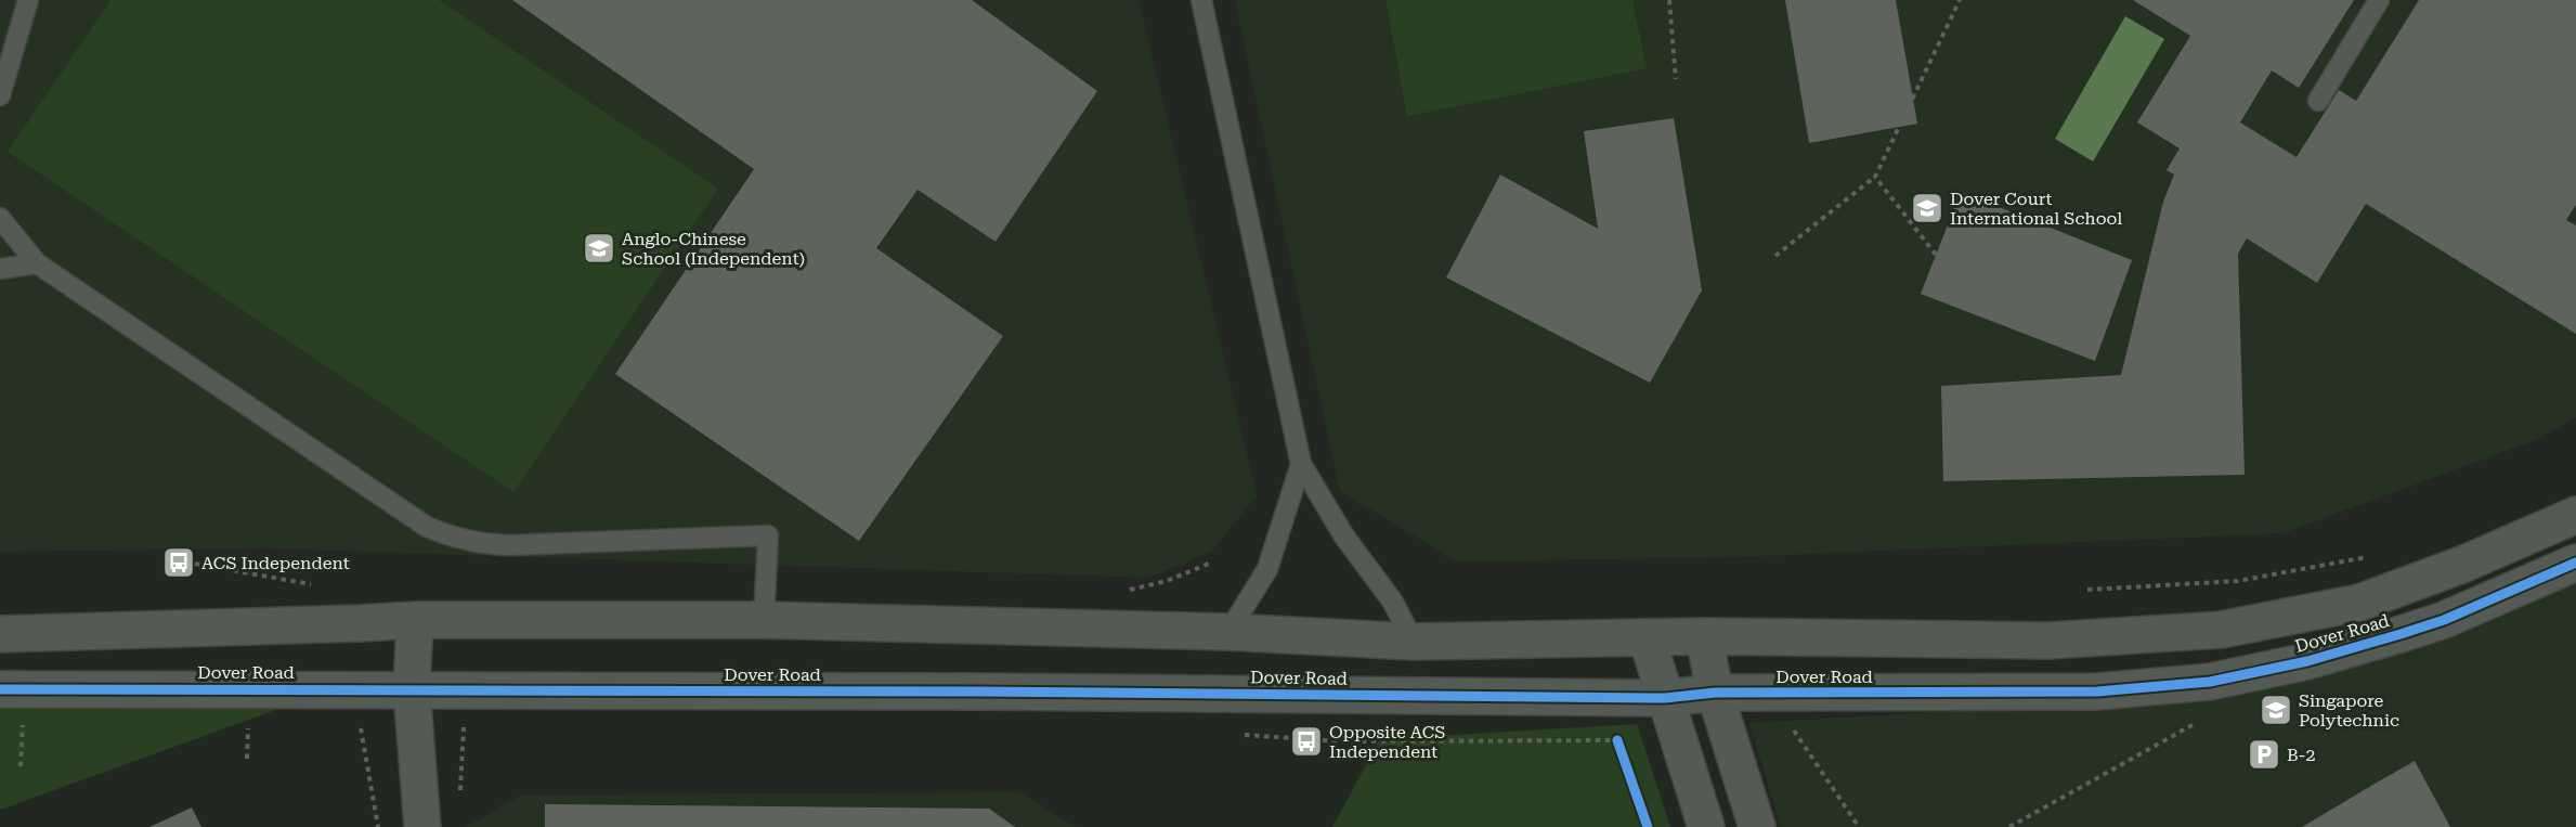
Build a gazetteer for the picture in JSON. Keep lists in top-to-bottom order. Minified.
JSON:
{"streets":{"street":["Dover Road"]},"places":{"school or university":["Dover Court International School","Anglo-Chinese School (Independent)","Singapore Polytechnic"],"bus stop":["ACS Independent","Opposite ACS Independent"],"parking":["B-2"]}}
